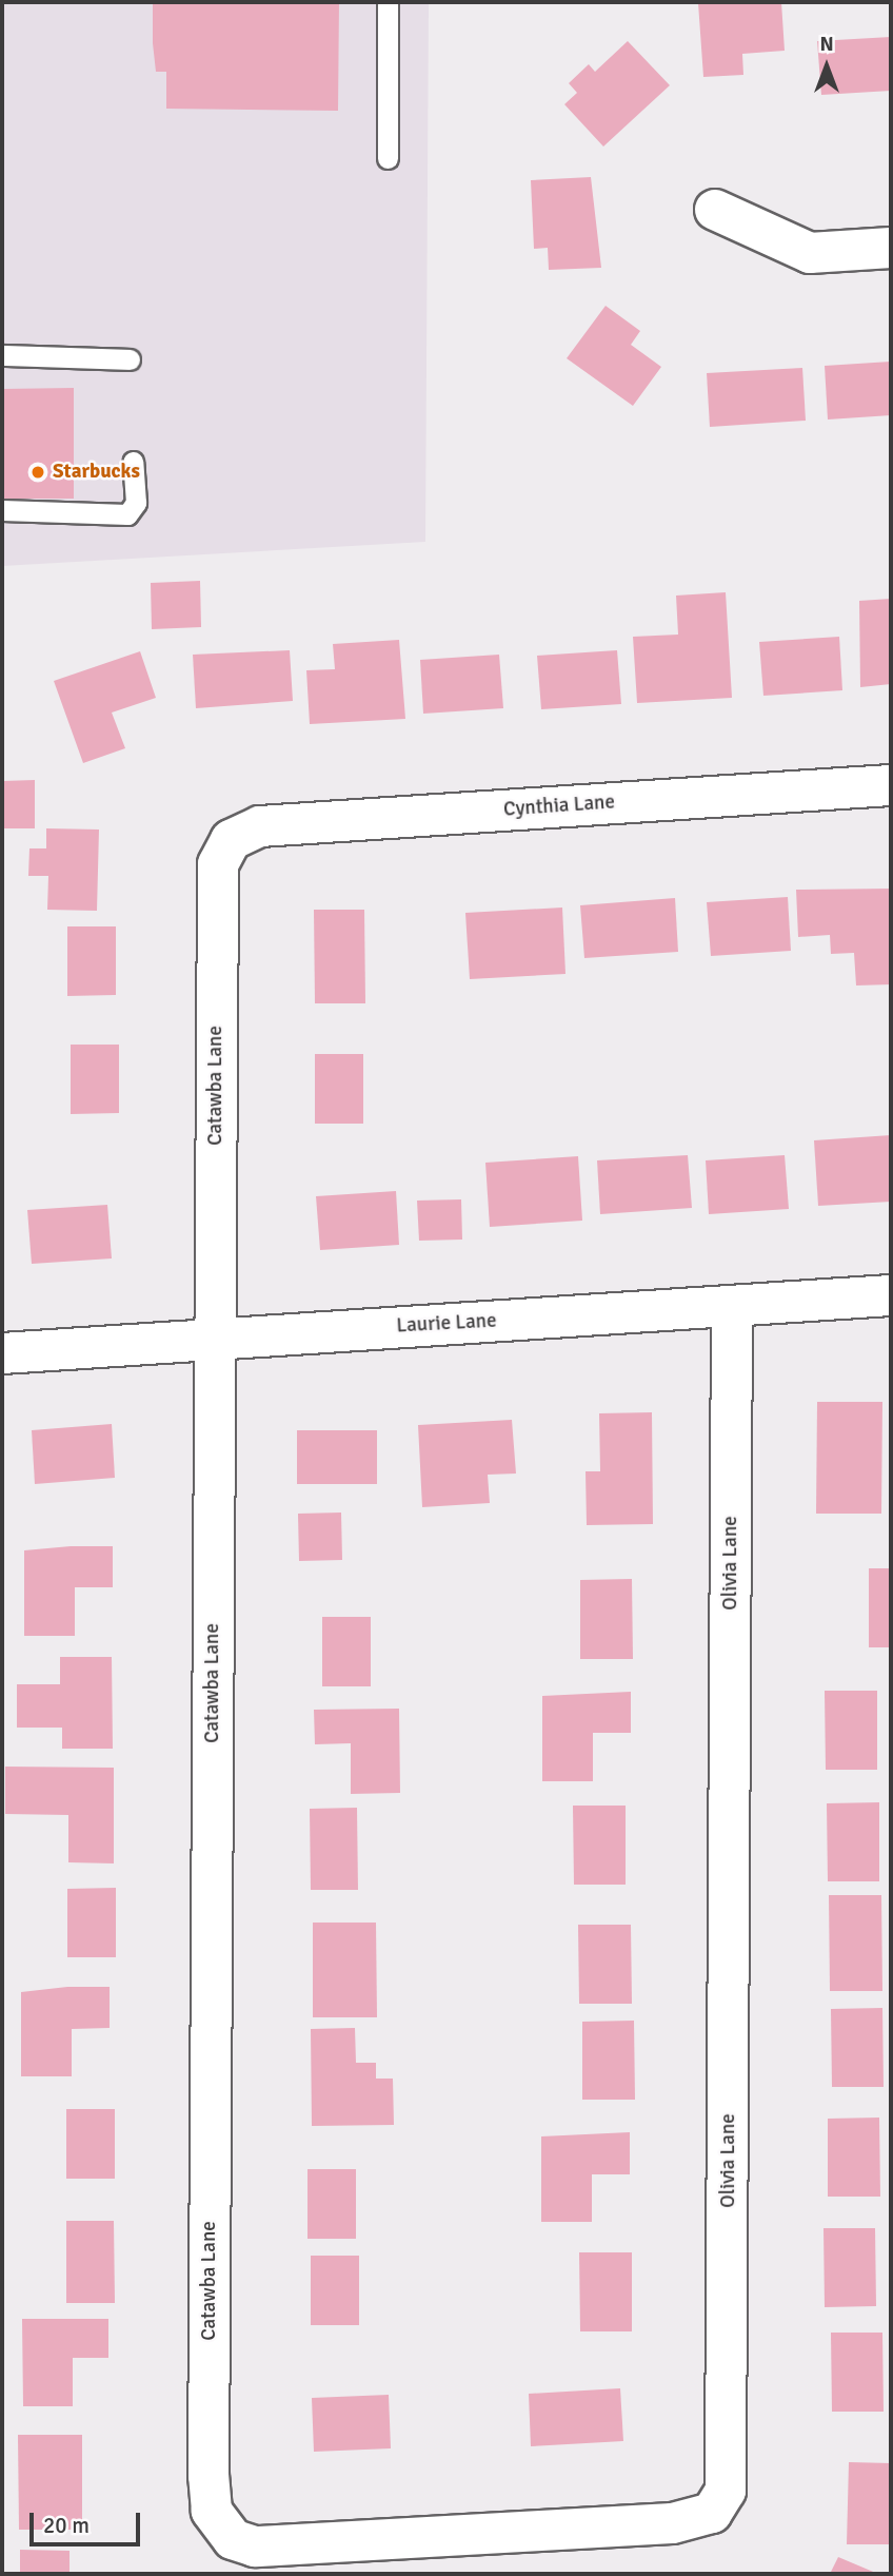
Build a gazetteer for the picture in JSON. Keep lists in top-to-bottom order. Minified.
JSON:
{"streets":{"street":["Cynthia Lane","Catawba Lane","Laurie Lane","Olivia Lane"]},"crossings":[["Cynthia Lane","Catawba Lane"],["Catawba Lane","Laurie Lane"],["Catawba Lane","Olivia Lane"],["Laurie Lane","Olivia Lane"]],"places":["Starbucks"],"scale_bar":"20 m","north":"top"}
